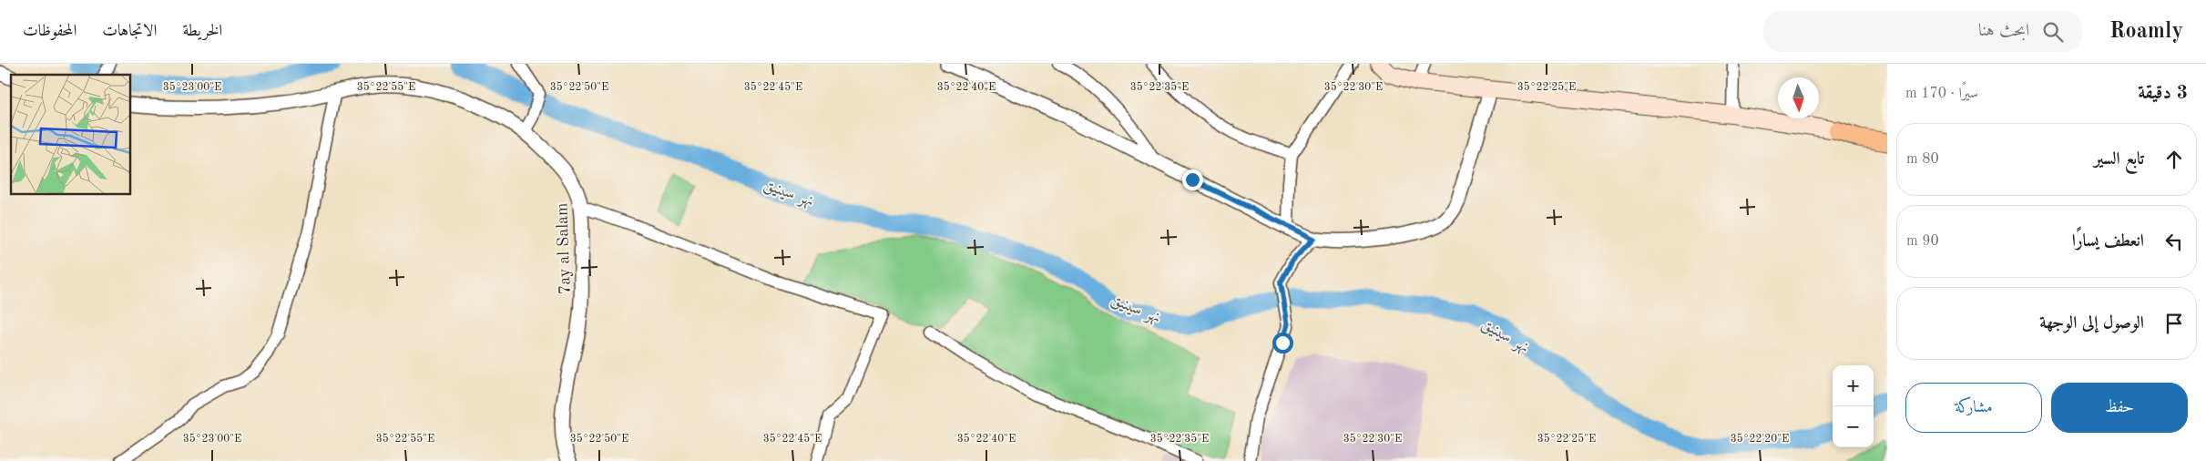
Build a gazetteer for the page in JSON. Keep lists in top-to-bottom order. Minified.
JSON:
{"streets":{"street":["7ay al Salam"]},"water":["نهر سينيق"],"north":"bottom","page":{"header":"Roamly","search":"ابحث هنا","nav":["الخريطة","الاتجاهات","المحفوظات"],"heading":["3 دقيقة","سيرًا · 170 m"],"list":[["تابع السير","80 m"],["انعطف يسارًا","90 m"],"الوصول إلى الوجهة"],"map_buttons":["+","−"],"buttons":["حفظ","مشاركة"]},"coordinates":["35°23'00\"E","35°22'55\"E","35°22'50\"E","35°22'45\"E","35°22'40\"E","35°22'35\"E","35°22'30\"E","35°22'25\"E","35°22'20\"E"]}
